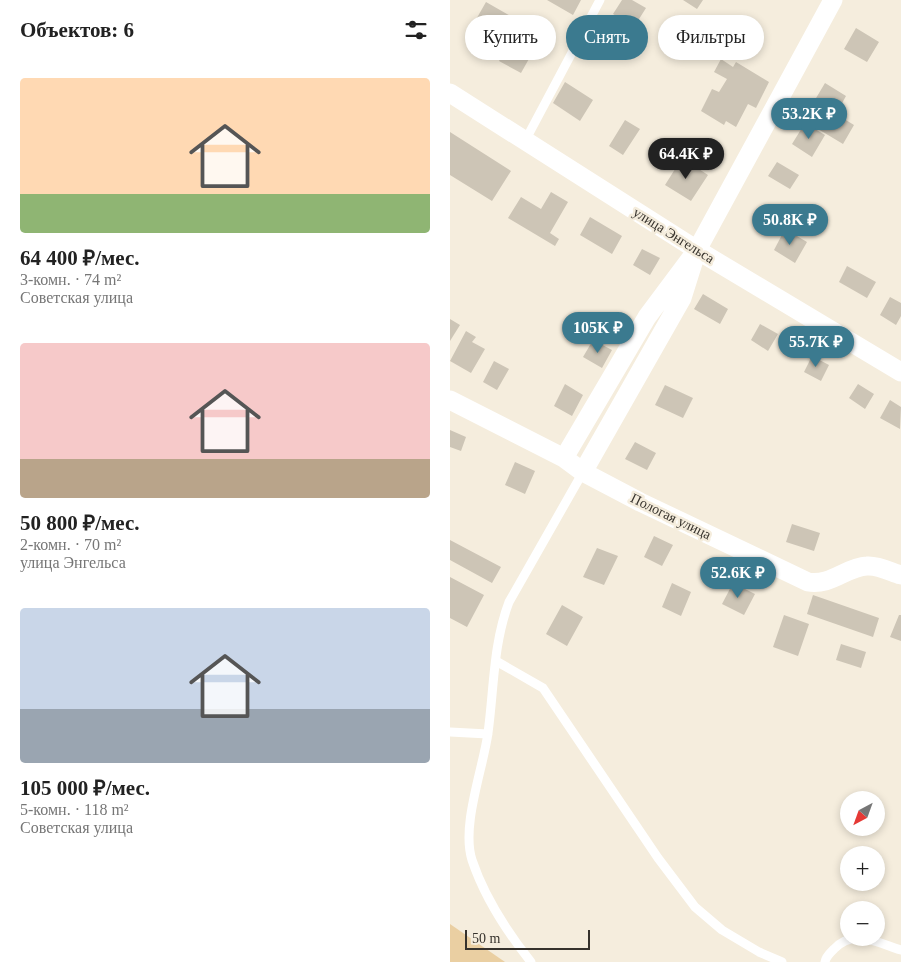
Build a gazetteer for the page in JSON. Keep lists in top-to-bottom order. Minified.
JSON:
{"streets":{"street":["улица Энгельса","Пологая улица"]},"scale_bar":"50 m","north":"bottom left","page":{"heading":"Объектов: 6","chip":["Купить","Снять","Фильтры"],"list":[{"name":"64 400 ₽/мес.","note":"3-комн. · 74 m² · Советская улица"},{"name":"50 800 ₽/мес.","note":"2-комн. · 70 m² · улица Энгельса"},{"name":"105 000 ₽/мес.","note":"5-комн. · 118 m² · Советская улица"}],"price":["53.2K ₽","64.4K ₽","50.8K ₽","105K ₽","55.7K ₽","52.6K ₽"],"map_buttons":["+","−"],"scale":"50 m"}}
